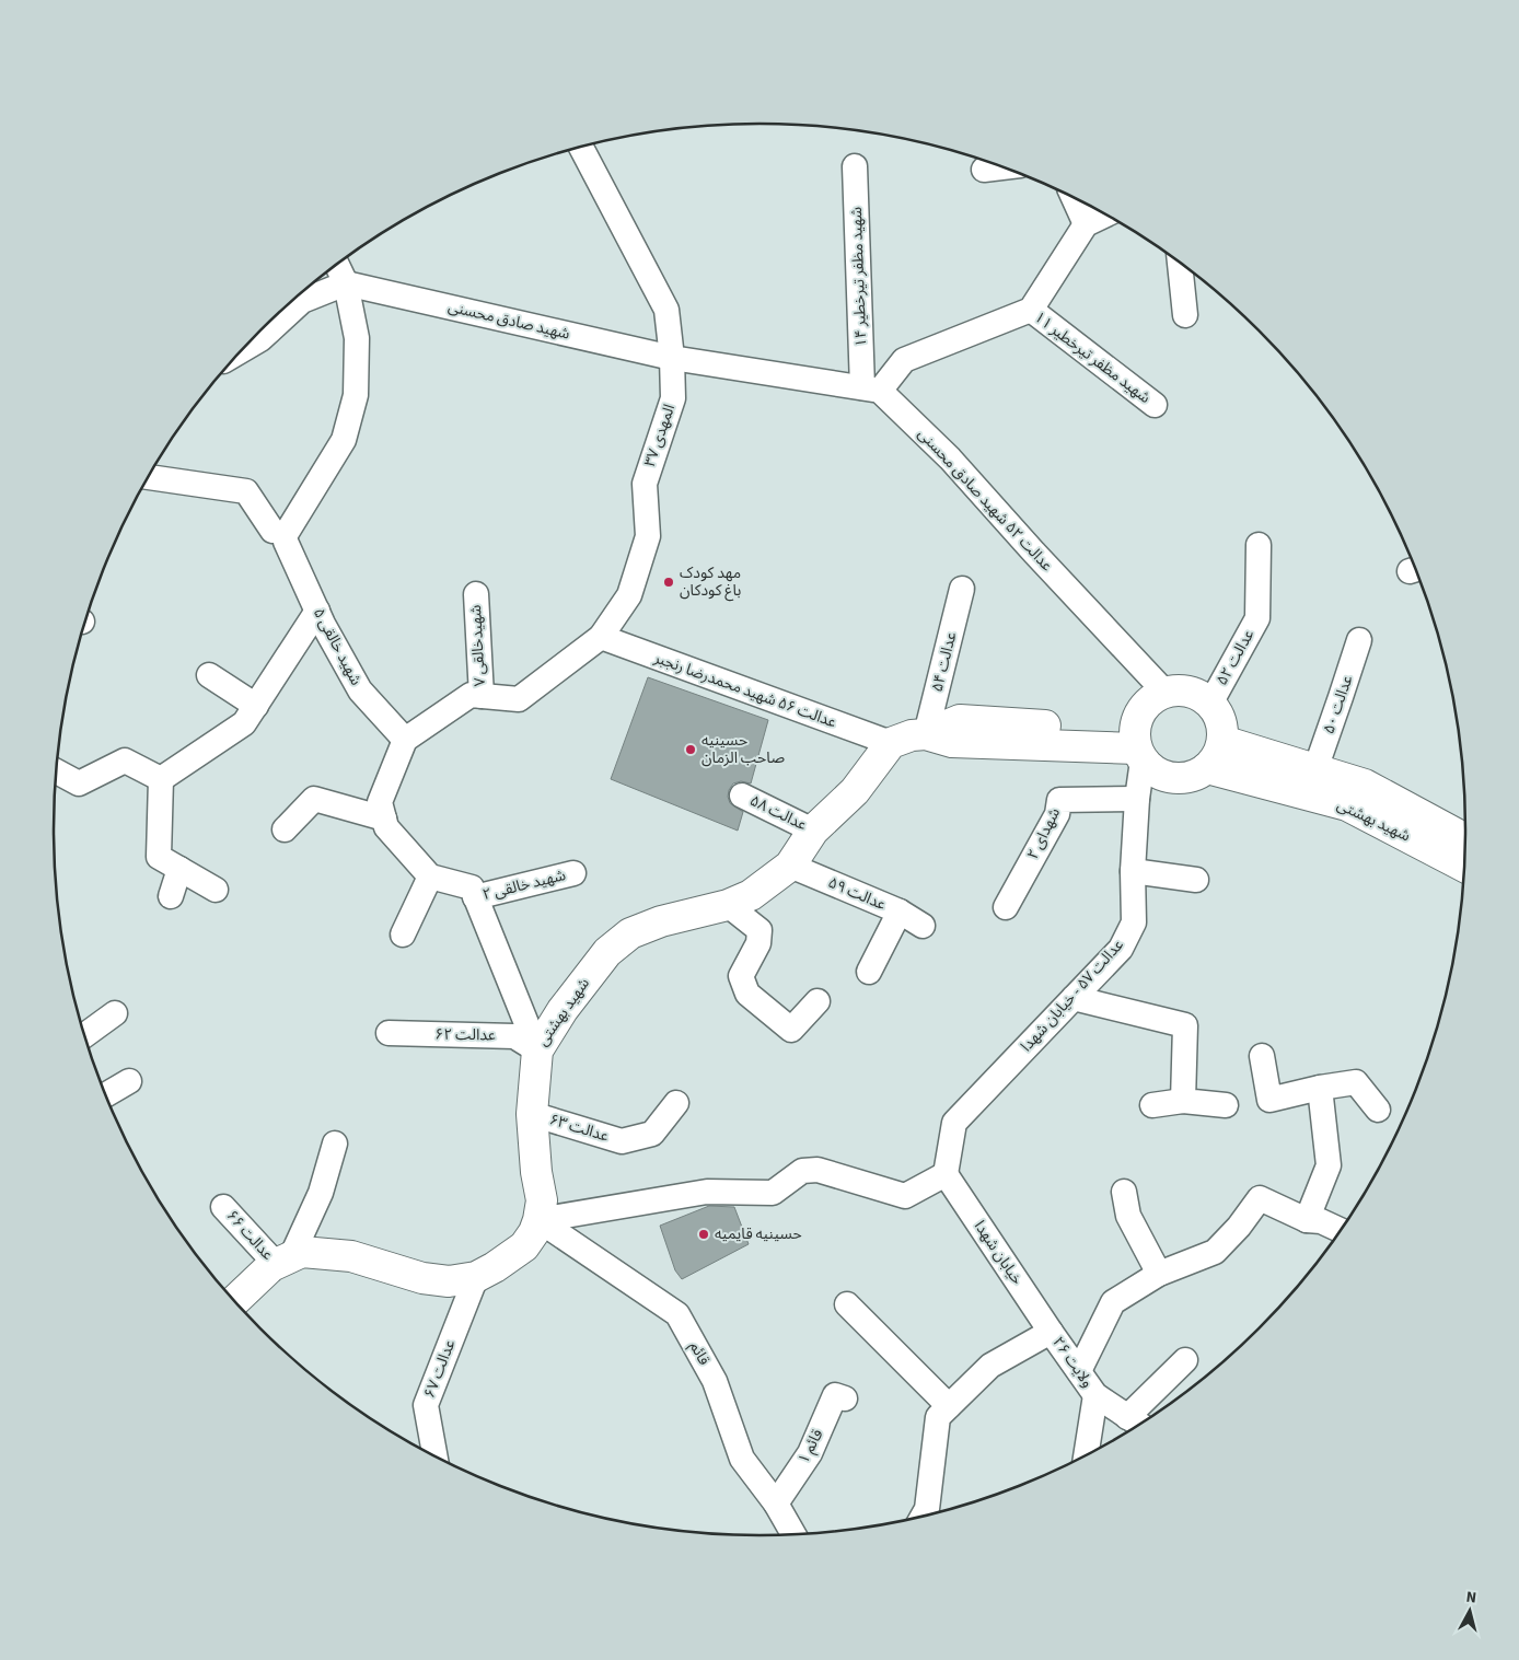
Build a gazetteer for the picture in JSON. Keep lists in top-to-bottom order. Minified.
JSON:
{"streets":{"main road":["شهید بهشتی"],"street":["شهید مظفر تیرخطیر ۱۴","شهید صادق محسنی","شهید مظفر تیرخطیر ۱۱","المهدی ۳۷","عدالت ۵۲ شهید صادق محسنی","شهیدخالقی ۷","شهید خالقی ۵","عدالت ۵۲","عدالت ۵۴","عدالت ۵۶ شهید محمدرضا رنجبر","عدالت ۵۰","عدالت ۵۸","شهدای ۲","شهید خالقی ۲","عدالت ۵۹","عدالت ۵۷ - خیابان شهدا","عدالت ۶۲","عدالت ۶۳","عدالت ۶۶","خیابان شهدا","قائم","ولایت ۲۶","عدالت ۶۷","قائم ۱"]},"crossings":[["شهید مظفر تیرخطیر ۱۴","عدالت ۵۲ شهید صادق محسنی"],["شهید صادق محسنی","المهدی ۳۷"],["المهدی ۳۷","شهیدخالقی ۷"],["المهدی ۳۷","عدالت ۵۶ شهید محمدرضا رنجبر"],["عدالت ۵۲ شهید صادق محسنی","عدالت ۵۲"],["عدالت ۵۲ شهید صادق محسنی","شهید بهشتی"],["عدالت ۵۲ شهید صادق محسنی","عدالت ۵۷ - خیابان شهدا"],["عدالت ۵۲","شهید بهشتی"],["عدالت ۵۲","عدالت ۵۷ - خیابان شهدا"],["عدالت ۵۶ شهید محمدرضا رنجبر","شهید بهشتی"],["عدالت ۵۰","شهید بهشتی"],["عدالت ۵۸","شهید بهشتی"],["شهید بهشتی","عدالت ۵۹"],["شهید بهشتی","عدالت ۵۷ - خیابان شهدا"],["شهید بهشتی","عدالت ۶۲"],["شهید بهشتی","عدالت ۶۳"],["شهید بهشتی","عدالت ۶۶"],["شهید بهشتی","قائم"],["شهید بهشتی","عدالت ۶۷"],["شهدای ۲","عدالت ۵۷ - خیابان شهدا"],["عدالت ۵۷ - خیابان شهدا","خیابان شهدا"],["خیابان شهدا","ولایت ۲۶"],["قائم","قائم ۱"]],"places":["مهد کودک باغ کودکان","حسینیه صاحب الزمان","حسینیه قایمیه"],"north":"top"}
